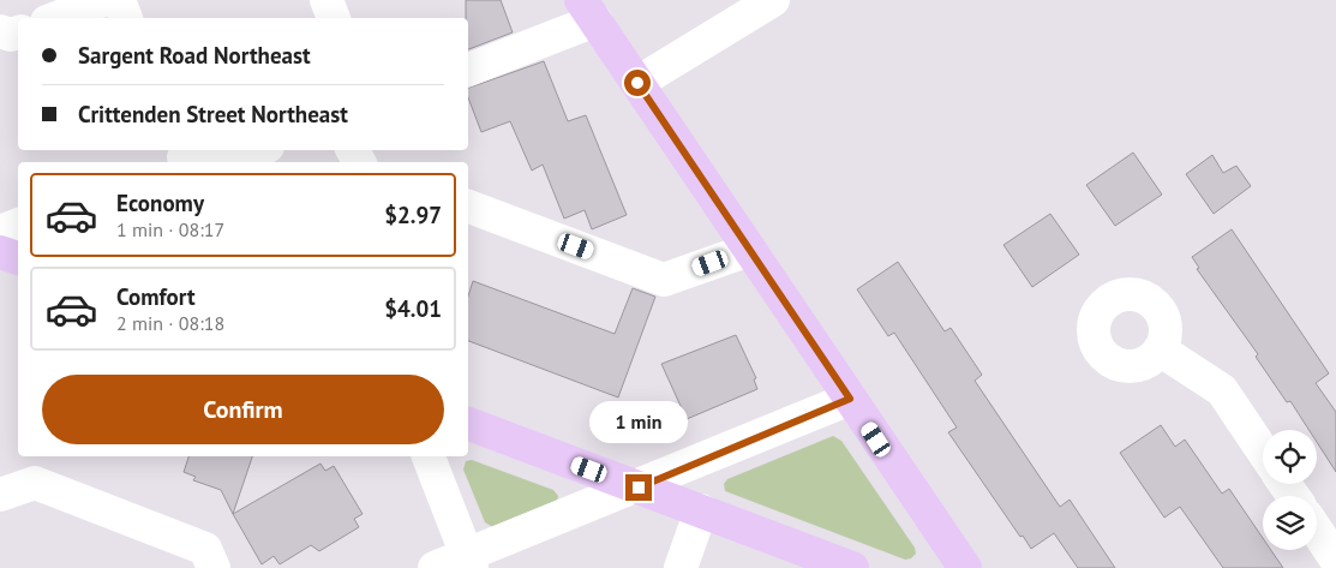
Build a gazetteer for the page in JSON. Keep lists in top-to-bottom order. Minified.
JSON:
{"page":{"banner":["Sargent Road Northeast","Crittenden Street Northeast"],"list":[{"name":"Economy","note":"1 min · 08:17","value":"$2.97"},{"name":"Comfort","note":"2 min · 08:18","value":"$4.01"}],"buttons":"Confirm","bubble":"1 min"}}
